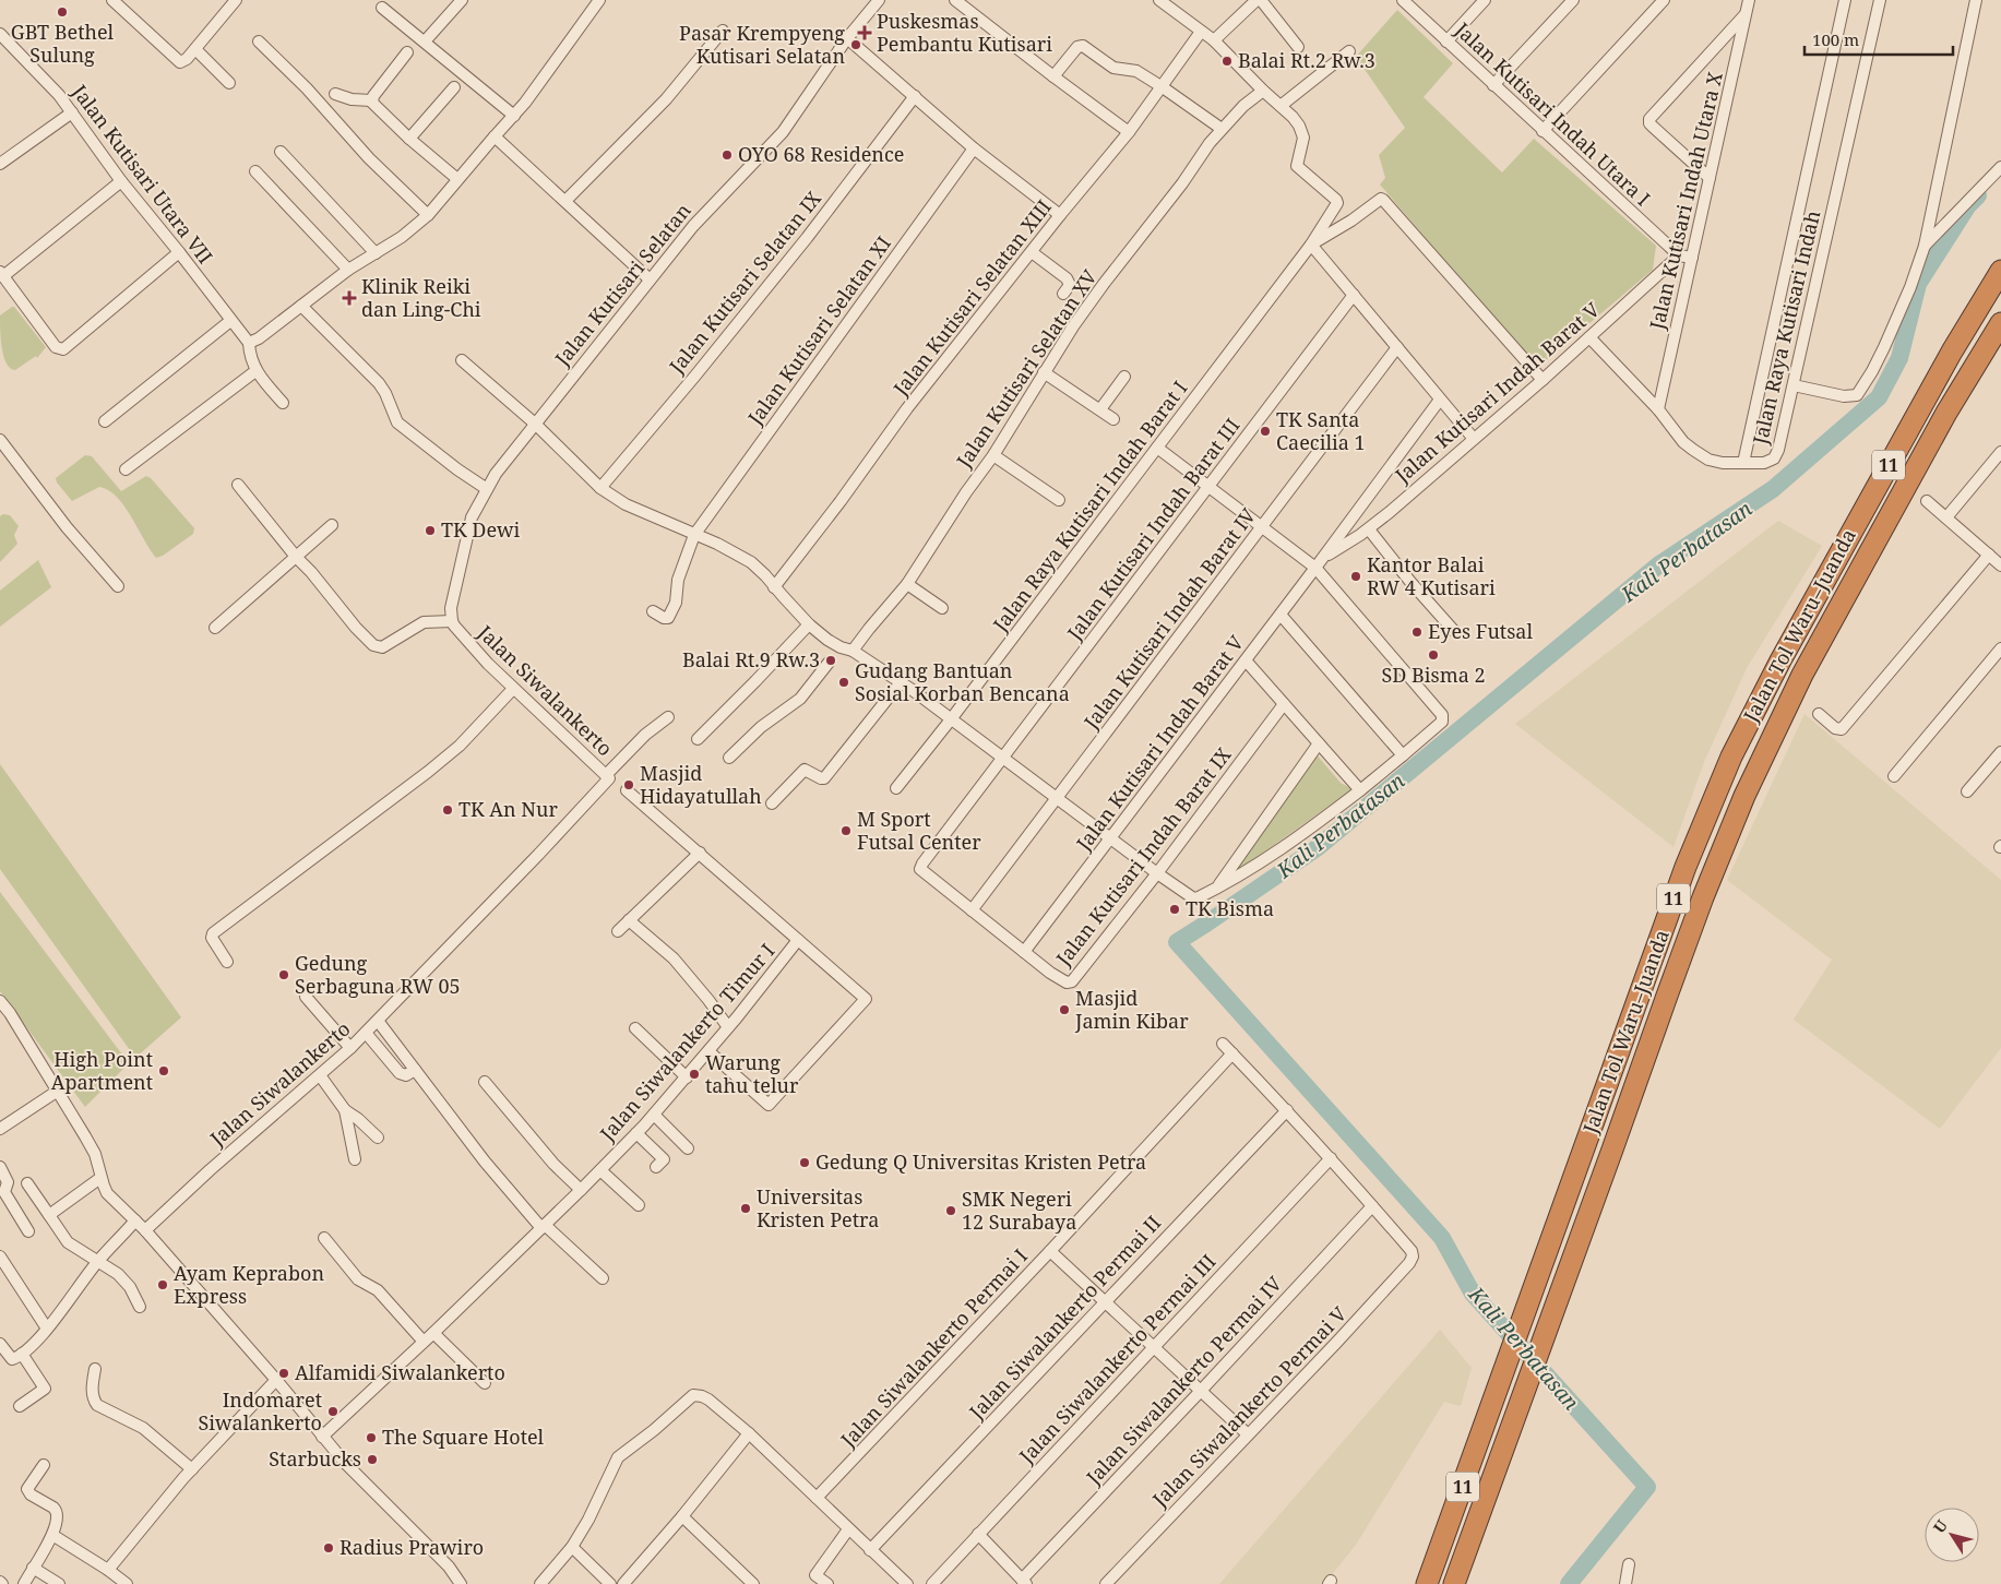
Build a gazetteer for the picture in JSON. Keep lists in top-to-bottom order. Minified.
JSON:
{"streets":{"highway":["11","Jalan Tol Waru–Juanda"],"street":["Jalan Kutisari Indah Utara I","Jalan Kutisari Utara VII","Jalan Kutisari Indah Utara X","Jalan Kutisari Selatan IX","Jalan Kutisari Selatan","Jalan Kutisari Selatan XIII","Jalan Raya Kutisari Indah","Jalan Kutisari Selatan XI","Jalan Kutisari Selatan XV","Jalan Kutisari Indah Barat V","Jalan Raya Kutisari Indah Barat I","Jalan Kutisari Indah Barat III","Jalan Kutisari Indah Barat IV","Jalan Siwalankerto","Jalan Kutisari Indah Barat IX","Jalan Siwalankerto Timur I","Jalan Siwalankerto Permai II","Jalan Siwalankerto Permai I","Jalan Siwalankerto Permai III","Jalan Siwalankerto Permai IV","Jalan Siwalankerto Permai V"]},"crossings":[["Jalan Kutisari Indah Utara I","Jalan Kutisari Indah Barat V"],["Jalan Kutisari Selatan","Jalan Siwalankerto"],["Jalan Kutisari Indah Barat V","Jalan Kutisari Indah Barat IX"],["Jalan Kutisari Indah Barat III","Jalan Kutisari Indah Barat IX"],["Jalan Kutisari Indah Barat IV","Jalan Kutisari Indah Barat IX"],["Jalan Siwalankerto","Jalan Siwalankerto Timur I"],["Jalan Siwalankerto Permai III","Jalan Siwalankerto Permai IV"],["Jalan Siwalankerto Permai IV","Jalan Siwalankerto Permai V"]],"water":["Kali Perbatasan"],"places":{"other":["GBT Bethel Sulung","Pasar Krempyeng Kutisari Selatan","Balai Rt.2 Rw.3","OYO 68 Residence","TK Santa Caecilia 1","TK Dewi","Kantor Balai RW 4 Kutisari","Eyes Futsal","SD Bisma 2","Balai Rt.9 Rw.3","Gudang Bantuan Sosial Korban Bencana","Masjid Hidayatullah","TK An Nur","M Sport Futsal Center","TK Bisma","Gedung Serbaguna RW 05","Masjid Jamin Kibar","High Point Apartment","Warung tahu telur","Gedung Q Universitas Kristen Petra","Universitas Kristen Petra","SMK Negeri 12 Surabaya","Ayam Keprabon Express","Alfamidi Siwalankerto","Indomaret Siwalankerto","The Square Hotel","Starbucks","Radius Prawiro"],"health":["Puskesmas Pembantu Kutisari","Klinik Reiki dan Ling-Chi"]},"scale_bar":"100 m","north":"top left"}
